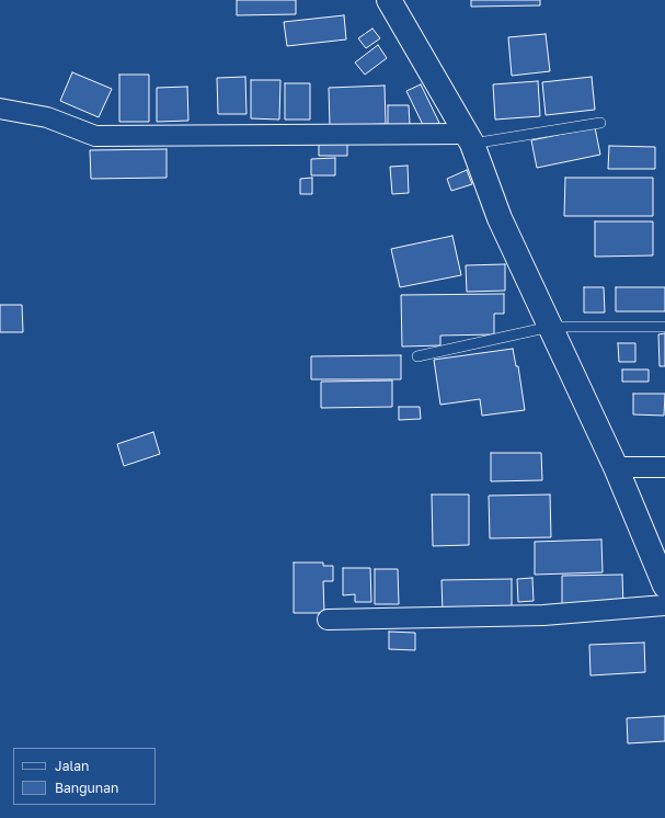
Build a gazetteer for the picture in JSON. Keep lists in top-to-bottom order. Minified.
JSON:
{"legend":["Jalan","Bangunan"]}
